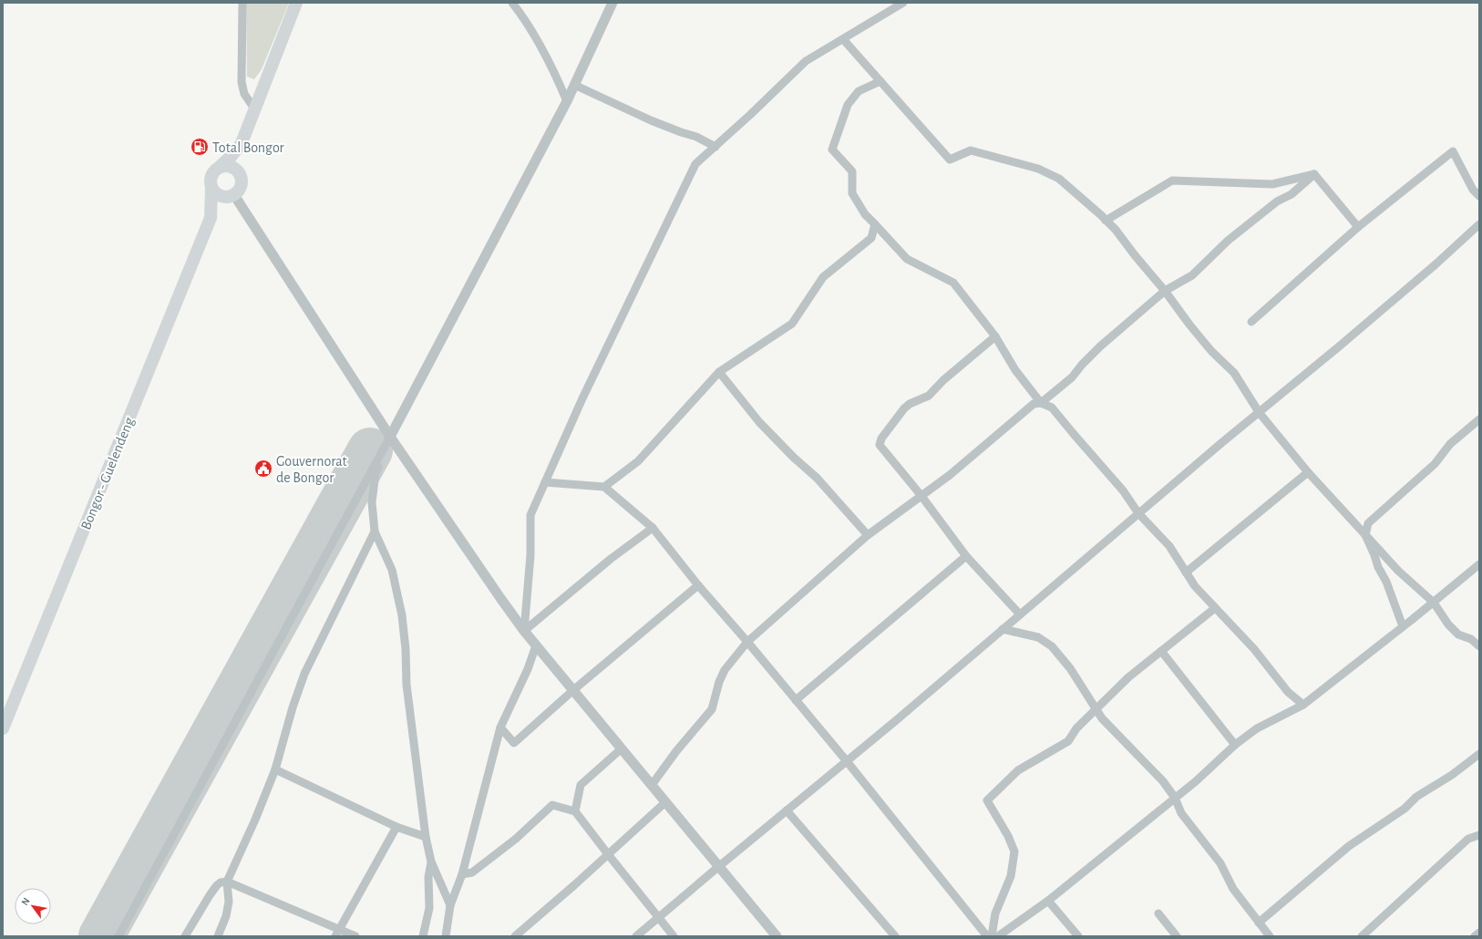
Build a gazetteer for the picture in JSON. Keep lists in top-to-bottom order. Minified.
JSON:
{"streets":{"highway":["Bongor - Guelendeng"]},"places":{"fuel station":["Total Bongor"],"public building":["Gouvernorat de Bongor"]},"north":"top left"}
